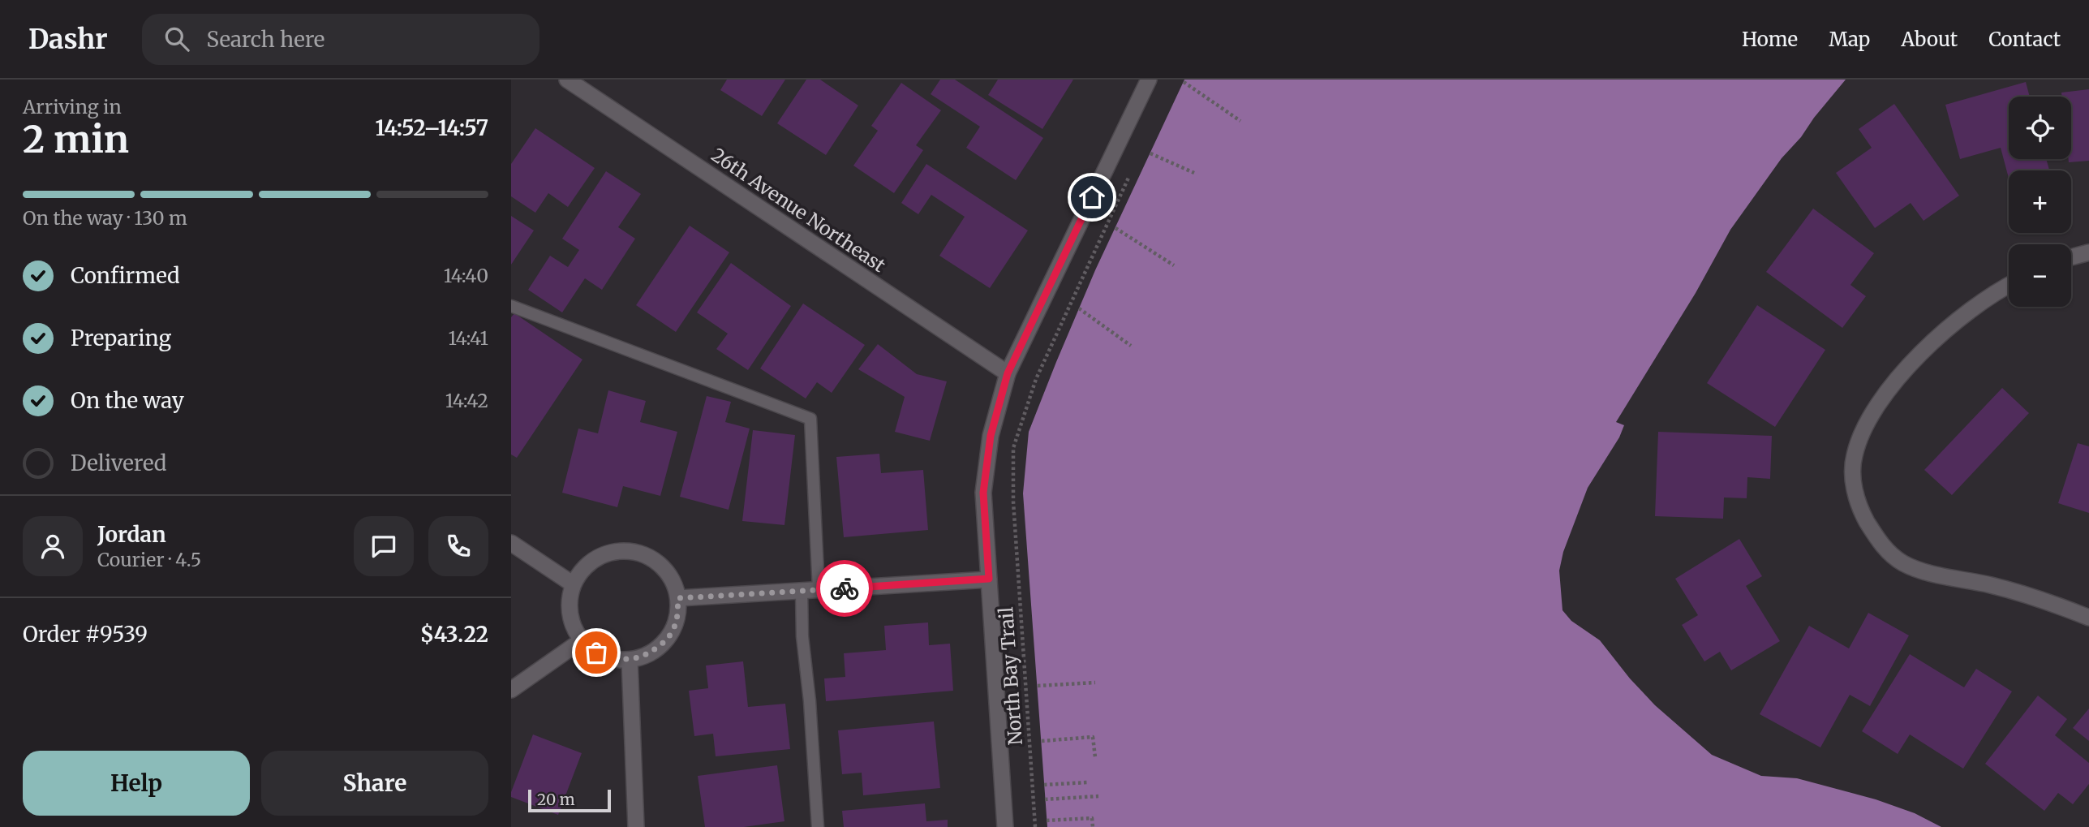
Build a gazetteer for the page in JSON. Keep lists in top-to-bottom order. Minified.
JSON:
{"streets":{"street":["26th Avenue Northeast"],"path":["North Bay Trail"]},"scale_bar":"20 m","page":{"header":"Dashr","search":"Search here","nav":["Home","Map","About","Contact"],"heading":["2 min","Arriving in","14:52–14:57"],"panel":["Jordan","Courier · 4.5","Order #9539","$43.22"],"map_buttons":["+","−"],"bar":"On the way · 130 m","list":[["Confirmed","14:40"],["Preparing","14:41"],["On the way","14:42"],"Delivered"],"buttons":["Help","Share"],"scale":"20 m"}}
